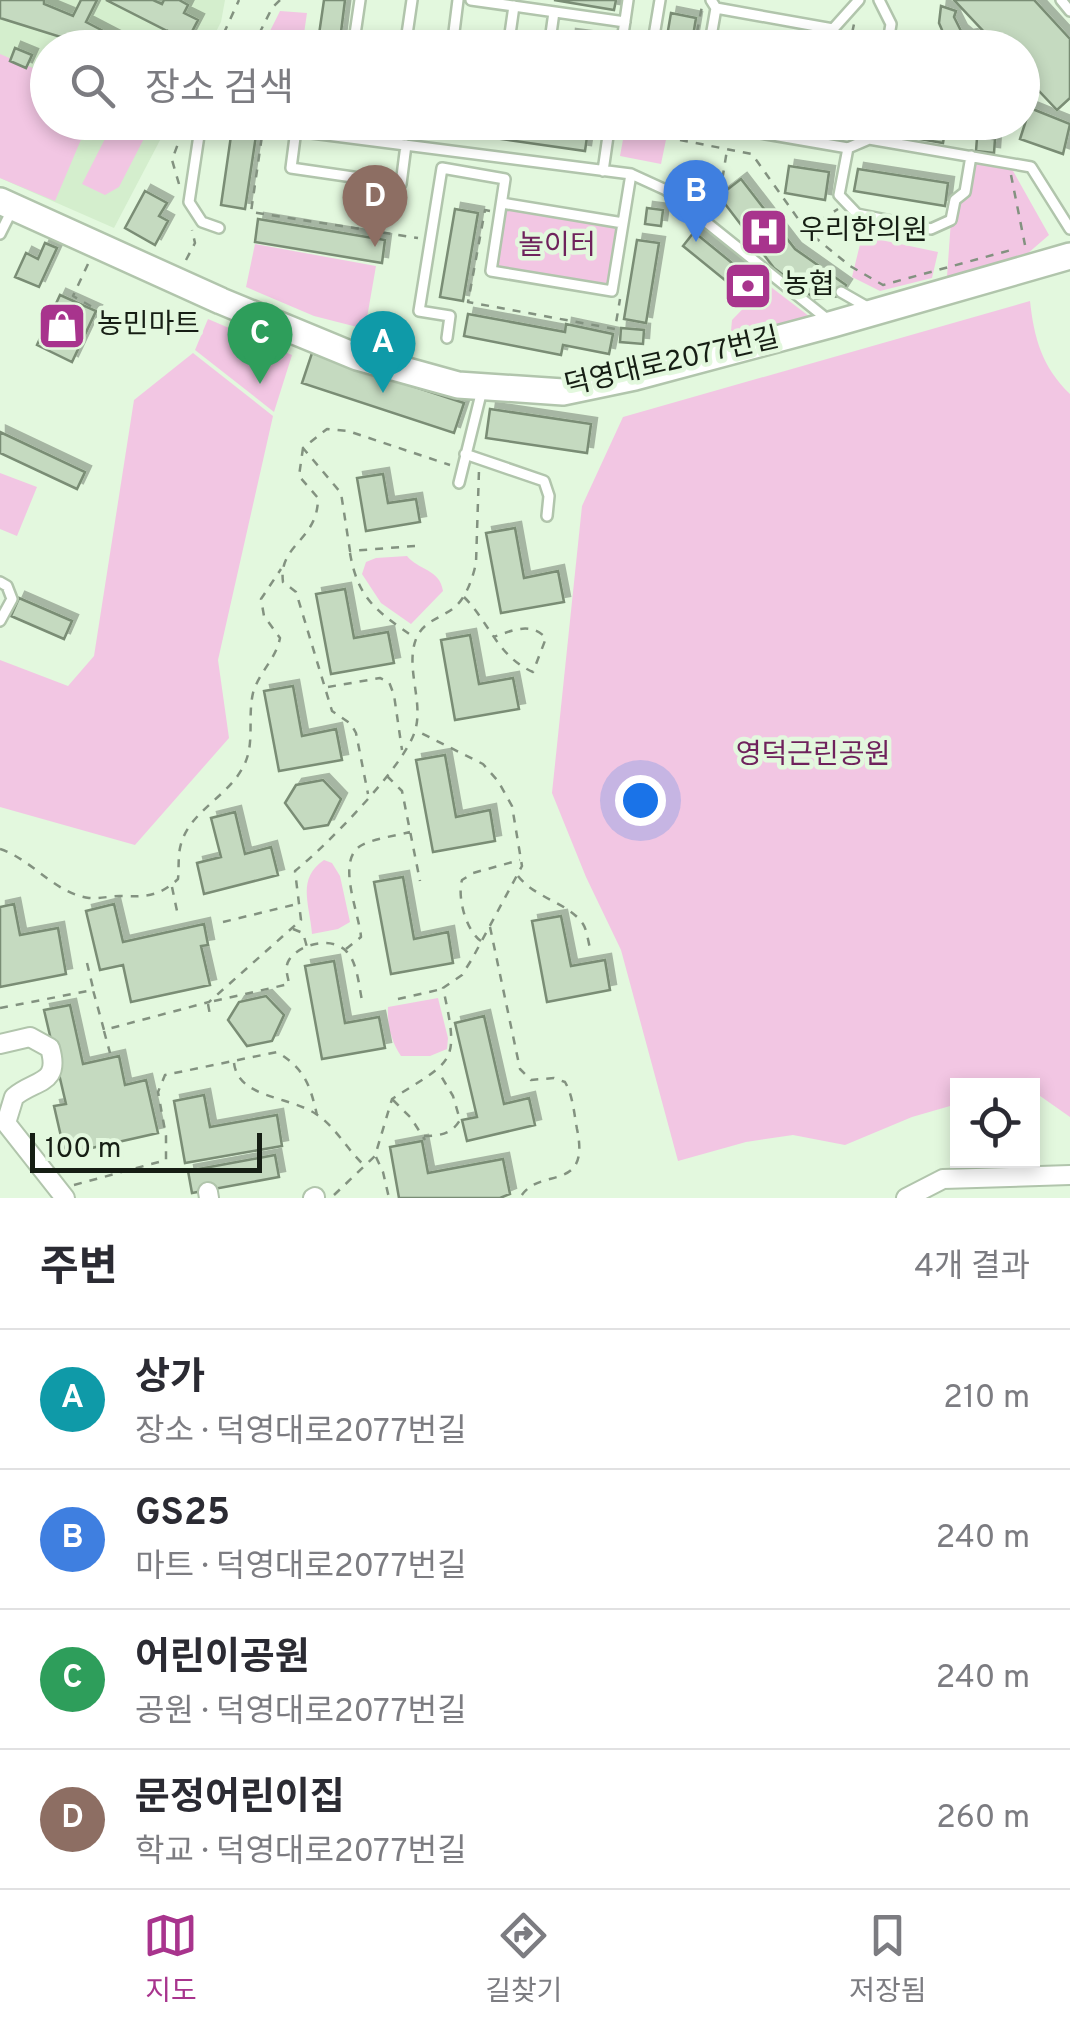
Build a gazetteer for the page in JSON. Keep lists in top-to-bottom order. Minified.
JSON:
{"streets":{"street":["덕영대로2077번길"]},"parks":["놀이터","영덕근린공원"],"places":{"hospital":["우리한의원"],"bank":["농협"],"shop":["농민마트"]},"scale_bar":"100 m","page":{"search":"장소 검색","pins":["B","D","C","A"],"scale":"100 m","heading":["주변","4개 결과"],"list":[{"mark":"A","name":"상가","note":"장소 · 덕영대로2077번길","value":"210 m"},{"mark":"B","name":"GS25","note":"마트 · 덕영대로2077번길","value":"240 m"},{"mark":"C","name":"어린이공원","note":"공원 · 덕영대로2077번길","value":"240 m"},{"mark":"D","name":"문정어린이집","note":"학교 · 덕영대로2077번길","value":"260 m"}],"nav":["지도","길찾기","저장됨"]}}
